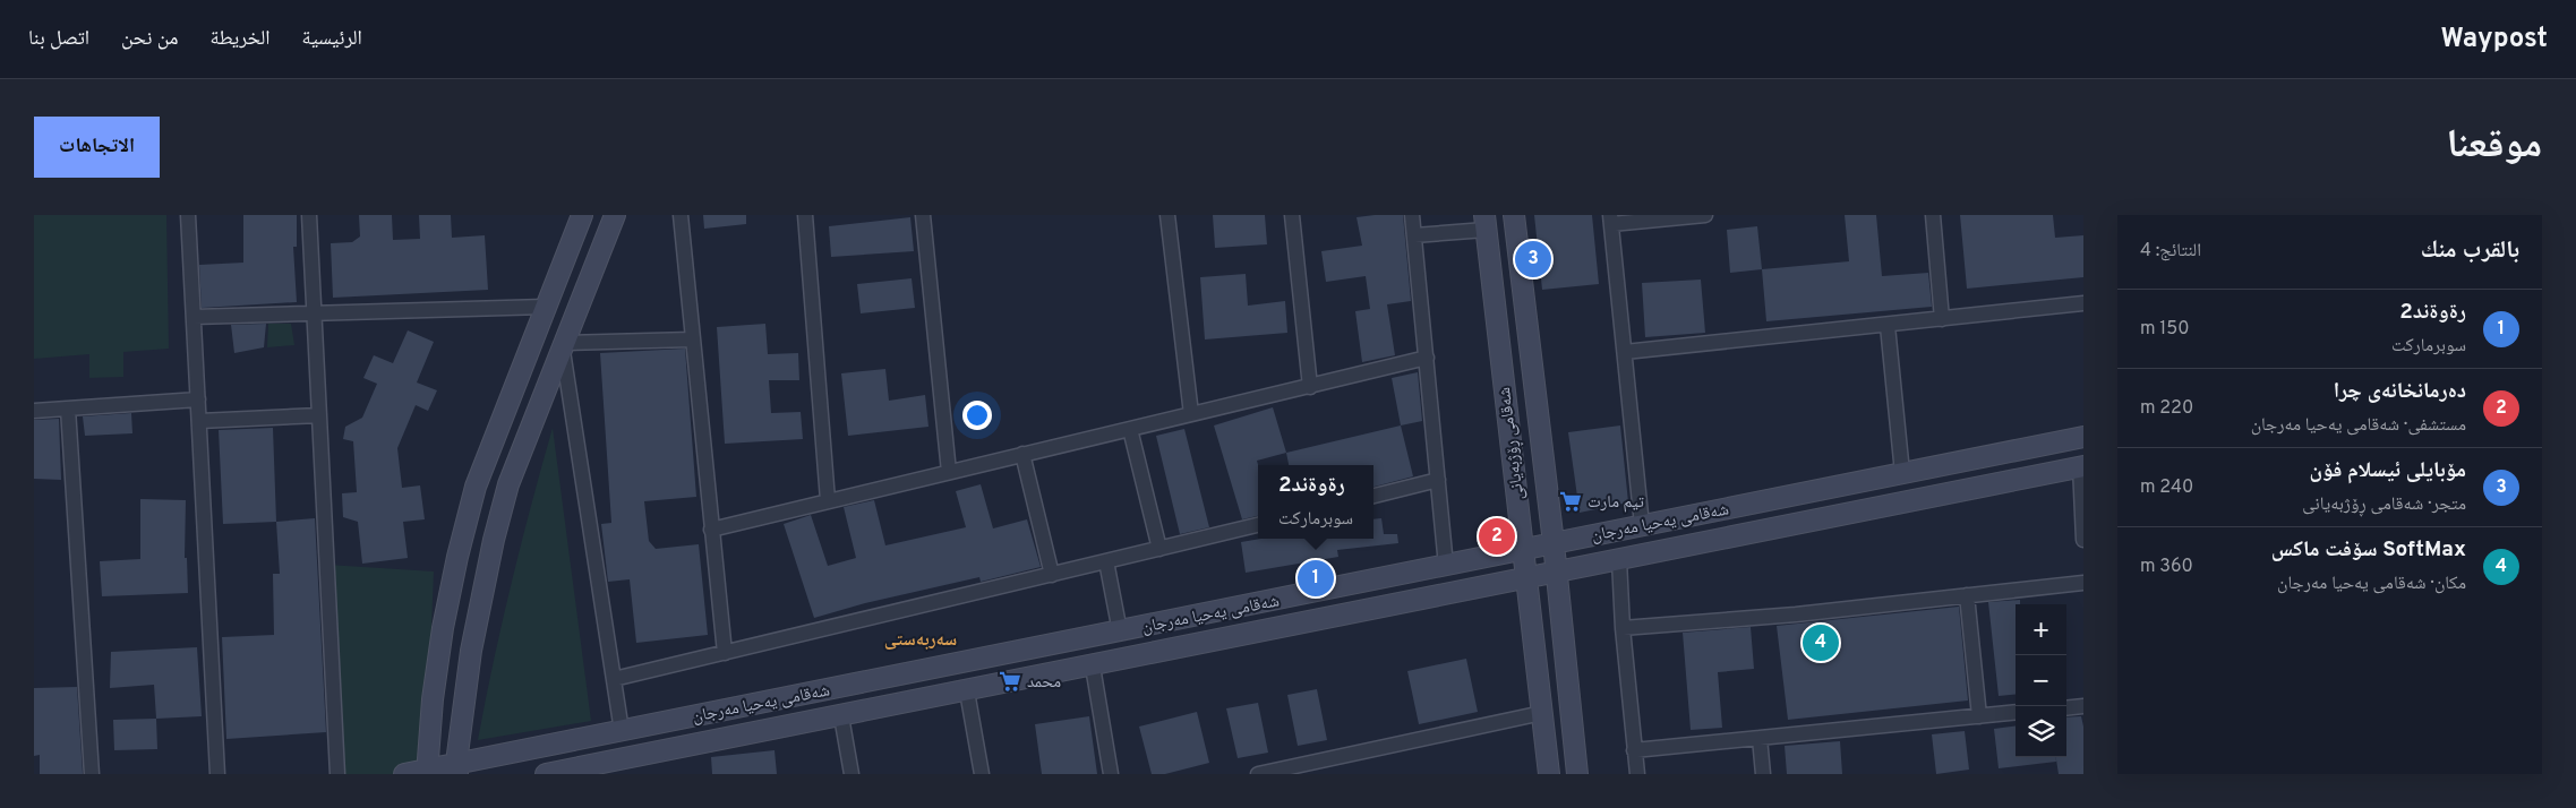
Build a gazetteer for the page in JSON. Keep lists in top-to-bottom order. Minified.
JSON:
{"streets":{"street":["شەقامی ڕۆژبەیانی","شەقامی یەحیا مەرجان"]},"crossings":[["شەقامی ڕۆژبەیانی","شەقامی یەحیا مەرجان"]],"districts":["سه‌ربه‌ستی"],"places":{"supermarket":["تیم مارت","محمد"]},"page":{"header":"Waypost","nav":["الرئيسية","الخريطة","من نحن","اتصل بنا"],"title":"موقعنا","buttons":"الاتجاهات","heading":["بالقرب منك","النتائج: 4"],"pins":["3","2","1","4"],"list":[{"mark":"1","name":"رةوةند2","note":"سوبرماركت","value":"150 m"},{"mark":"2","name":"دەرمانخانەی چرا","note":"مستشفى · شەقامی یەحیا مەرجان","value":"220 m"},{"mark":"3","name":"مۆبایلی ئیسلام فۆن","note":"متجر · شەقامی ڕۆژبەیانی","value":"240 m"},{"mark":"4","name":"SoftMax سۆفت ماکس","note":"مكان · شەقامی یەحیا مەرجان","value":"360 m"}],"popup":["رةوةند2","سوبرماركت"],"map_buttons":["+","−"]}}
